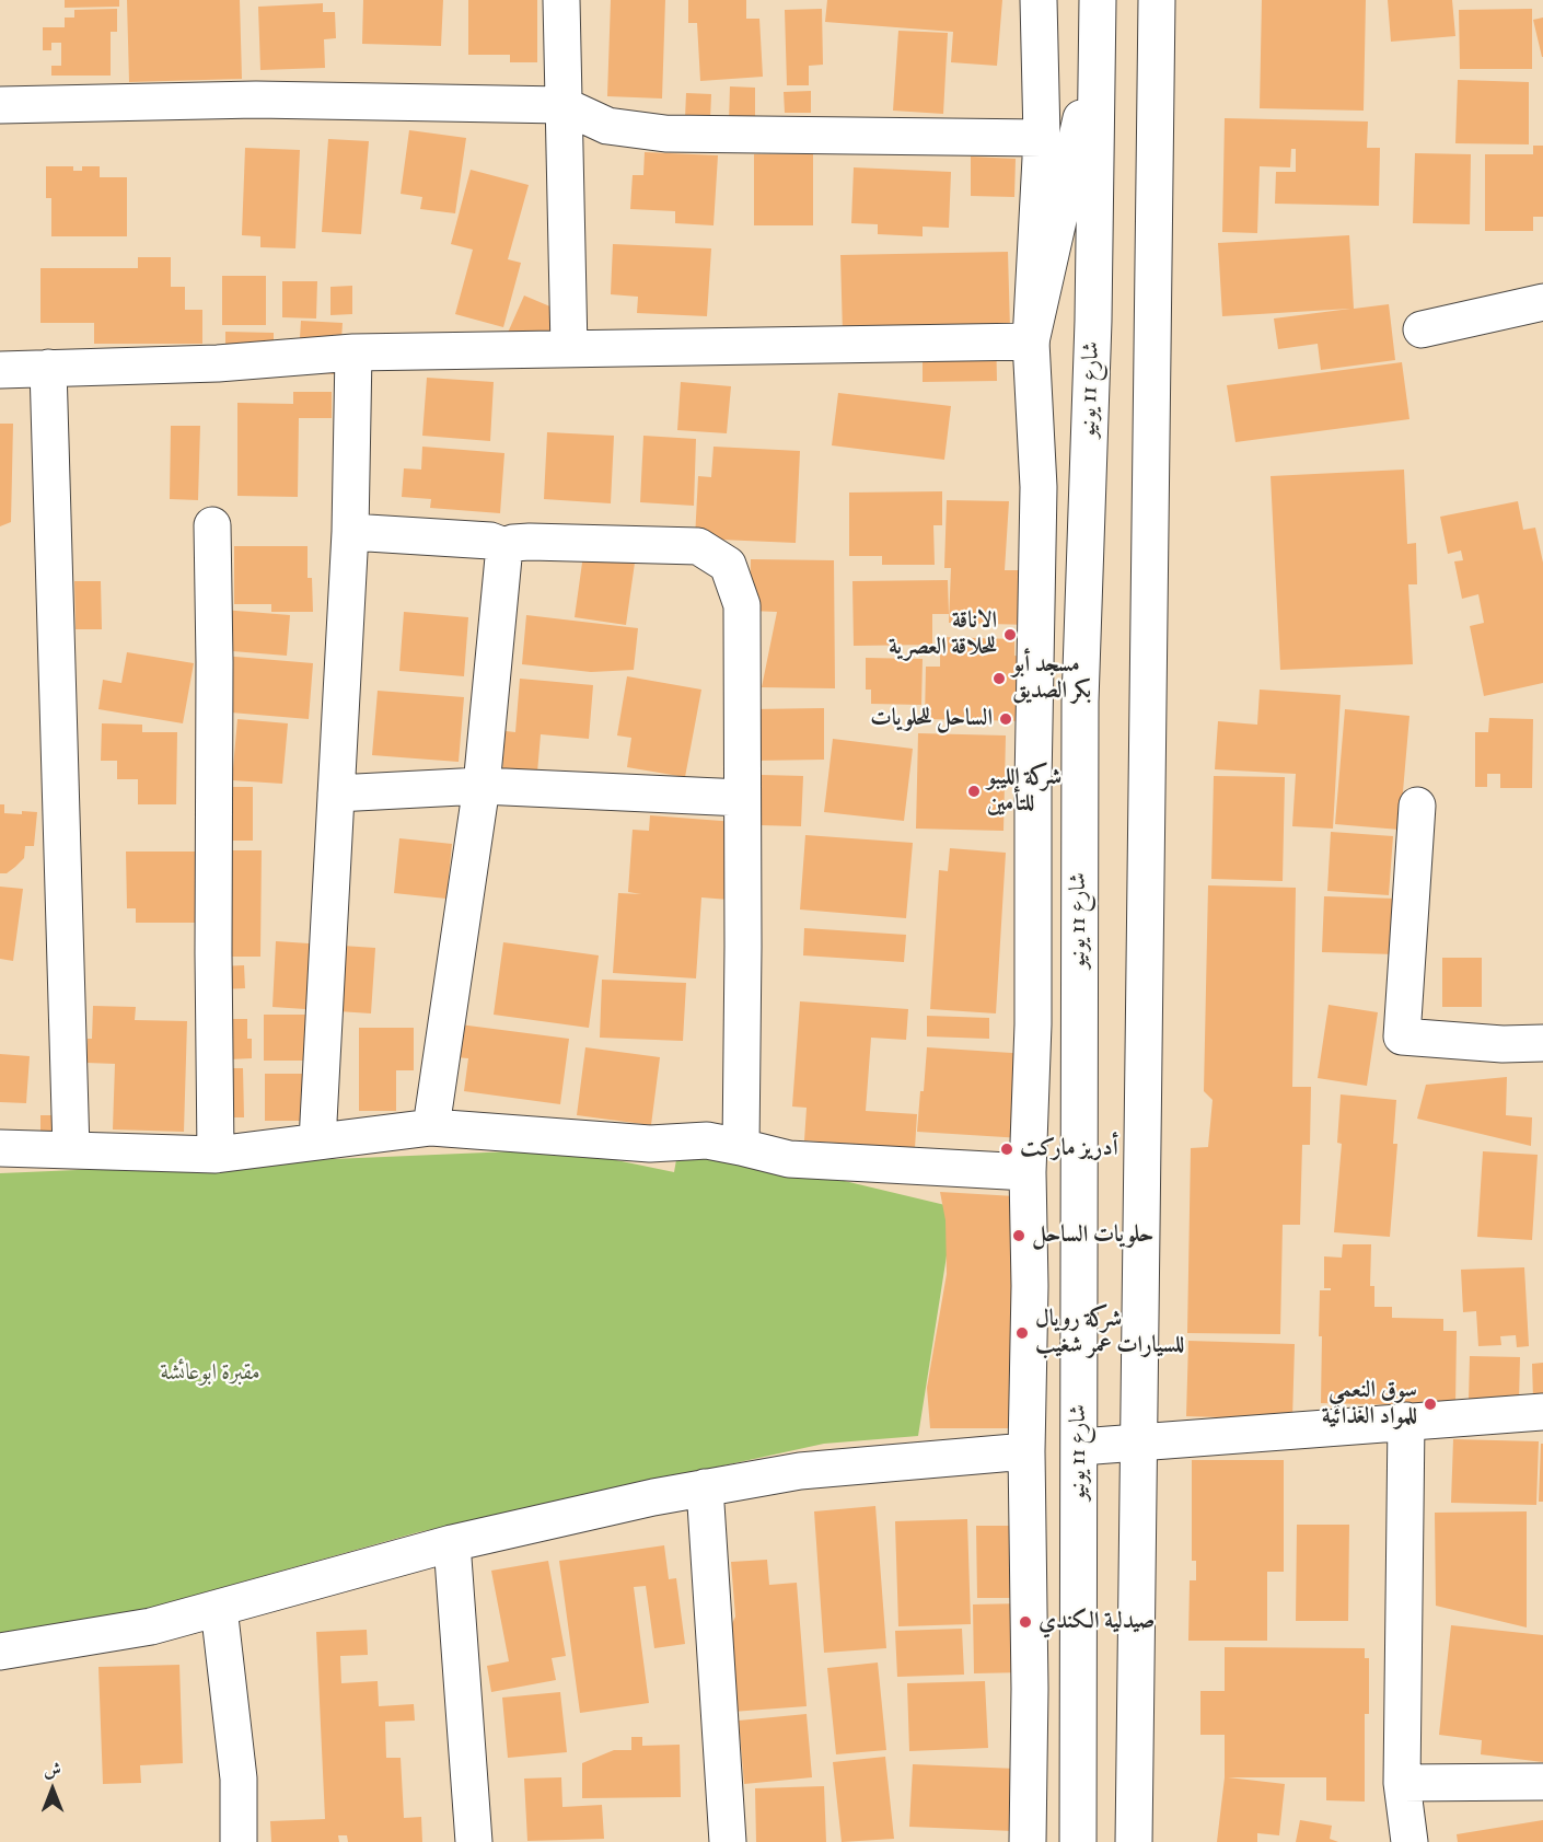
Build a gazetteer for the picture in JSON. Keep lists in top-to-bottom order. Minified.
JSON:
{"streets":{"main road":["شارع 11 يونيو"]},"parks":["مقبرة ابوعائشة"],"places":["الاناقة للحلاقة العصرية","مسجد أبو بكر الصديق","الساحل للحلويات","شركة الليبو للتأمين","أدريز ماركت","حلويات الساحل","شركة رويال للسيارات عمر شغيب","سوق النعمي للمواد الغذائية","صيدلية الكندي"],"north":"top"}
